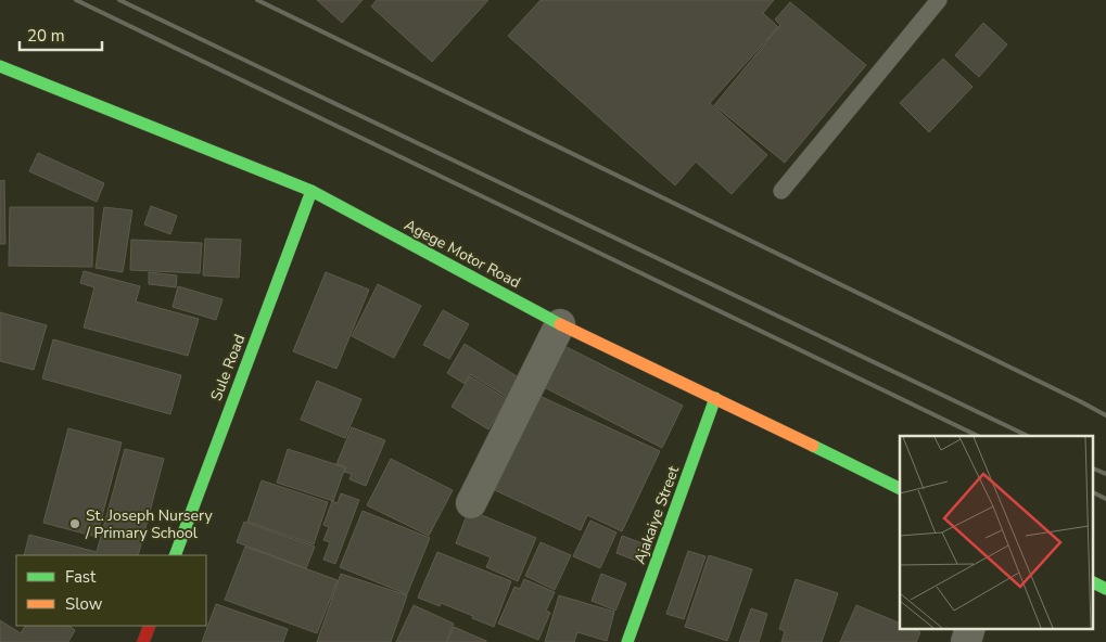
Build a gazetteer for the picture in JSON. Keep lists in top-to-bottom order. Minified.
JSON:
{"streets":{"main road":["Agege Motor Road","Sule Road","Ajakaiye Street"]},"crossings":[["Agege Motor Road","Sule Road"],["Agege Motor Road","Ajakaiye Street"]],"places":["St. Joseph Nursery / Primary School"],"legend":["Fast","Slow"],"scale_bar":"20 m"}
